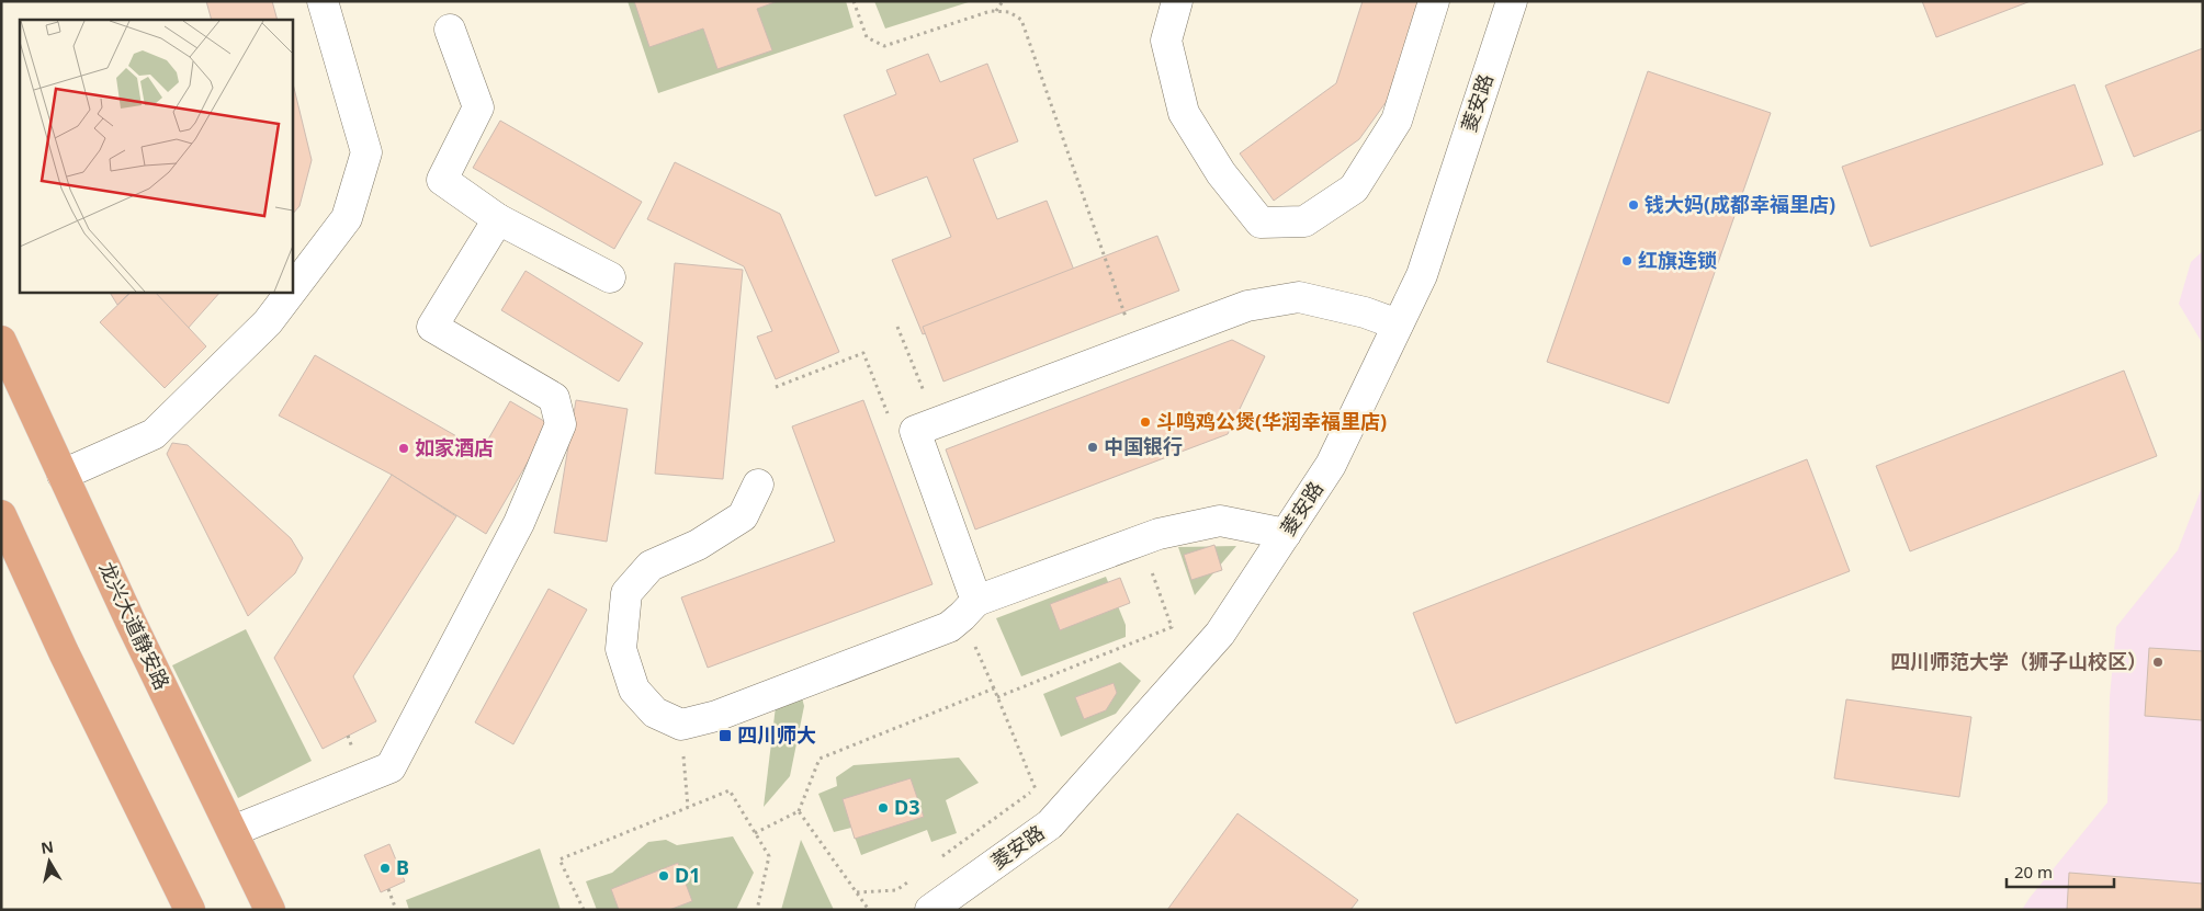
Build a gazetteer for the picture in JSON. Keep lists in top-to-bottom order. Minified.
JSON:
{"streets":{"main road":["龙兴大道静安路"],"street":["菱安路"]},"places":{"other":["钱大妈(成都幸福里店)","红旗连锁","斗鸣鸡公煲(华润幸福里店)","中国银行","如家酒店","四川师范大学（狮子山校区）","D3","B","D1"],"transit":["四川师大"]},"scale_bar":"20 m","north":"top"}
